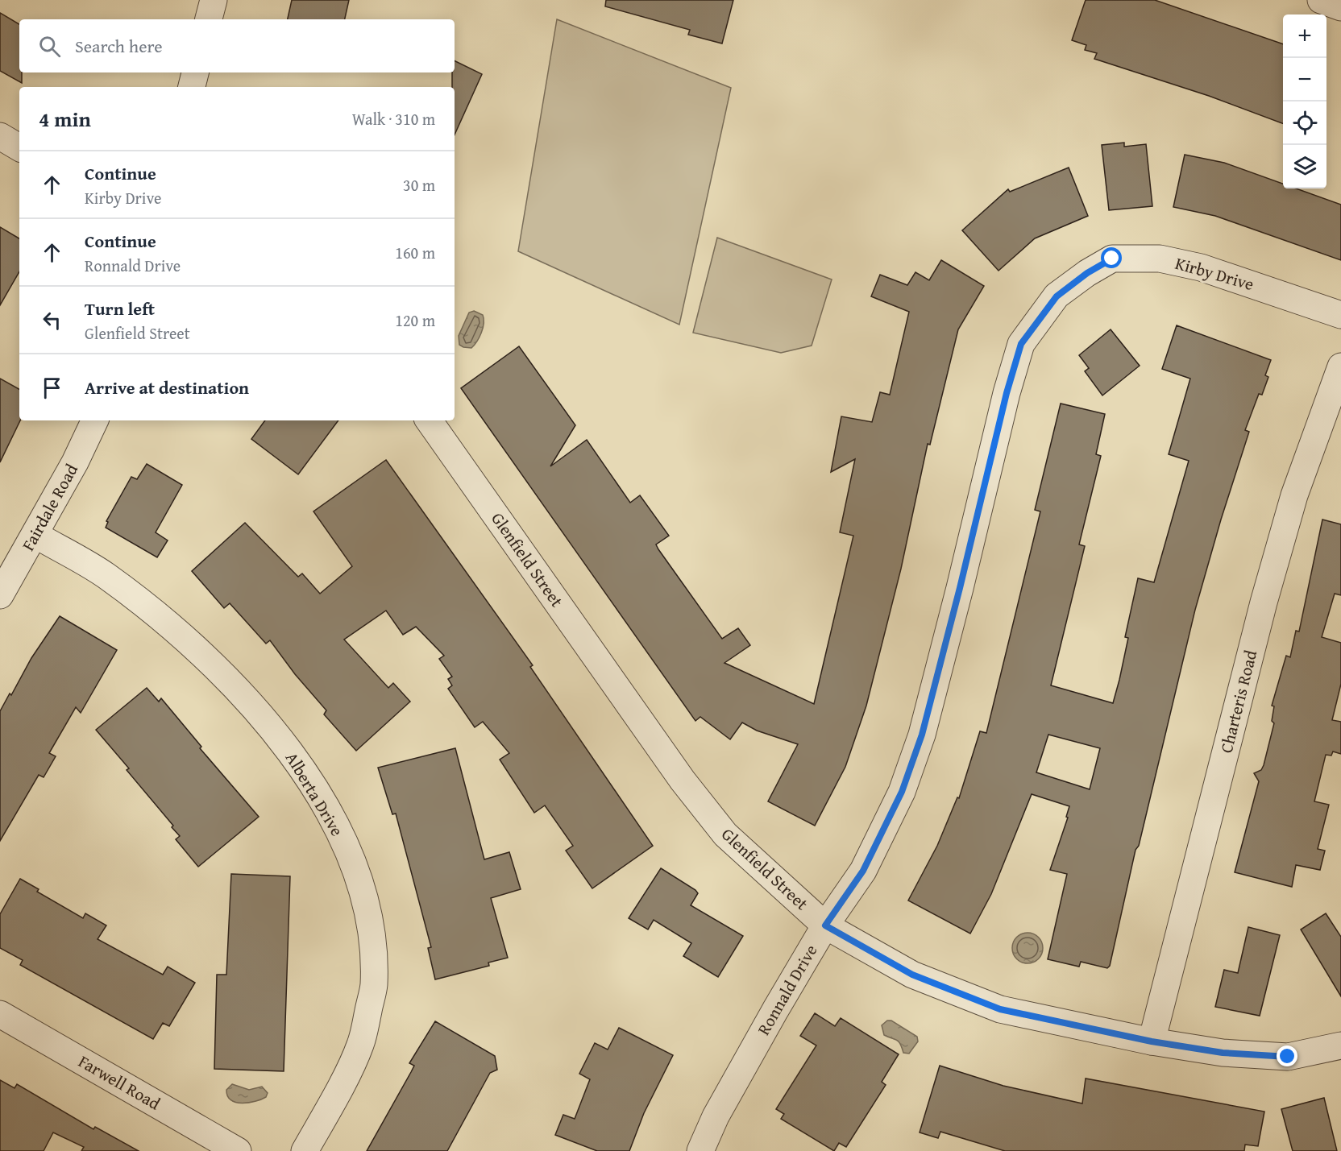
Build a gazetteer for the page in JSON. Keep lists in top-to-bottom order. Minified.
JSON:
{"streets":{"street":["Kirby Drive","Fairdale Road","Glenfield Street","Charteris Road","Alberta Drive","Ronnald Drive","Farwell Road"]},"crossings":[["Kirby Drive","Ronnald Drive"],["Fairdale Road","Alberta Drive"],["Glenfield Street","Charteris Road"],["Glenfield Street","Ronnald Drive"]],"page":{"map_buttons":["+","−"],"search":"Search here","heading":["4 min","Walk · 310 m"],"list":[["Continue","Kirby Drive","30 m"],["Continue","Ronnald Drive","160 m"],["Turn left","Glenfield Street","120 m"],"Arrive at destination"]}}
